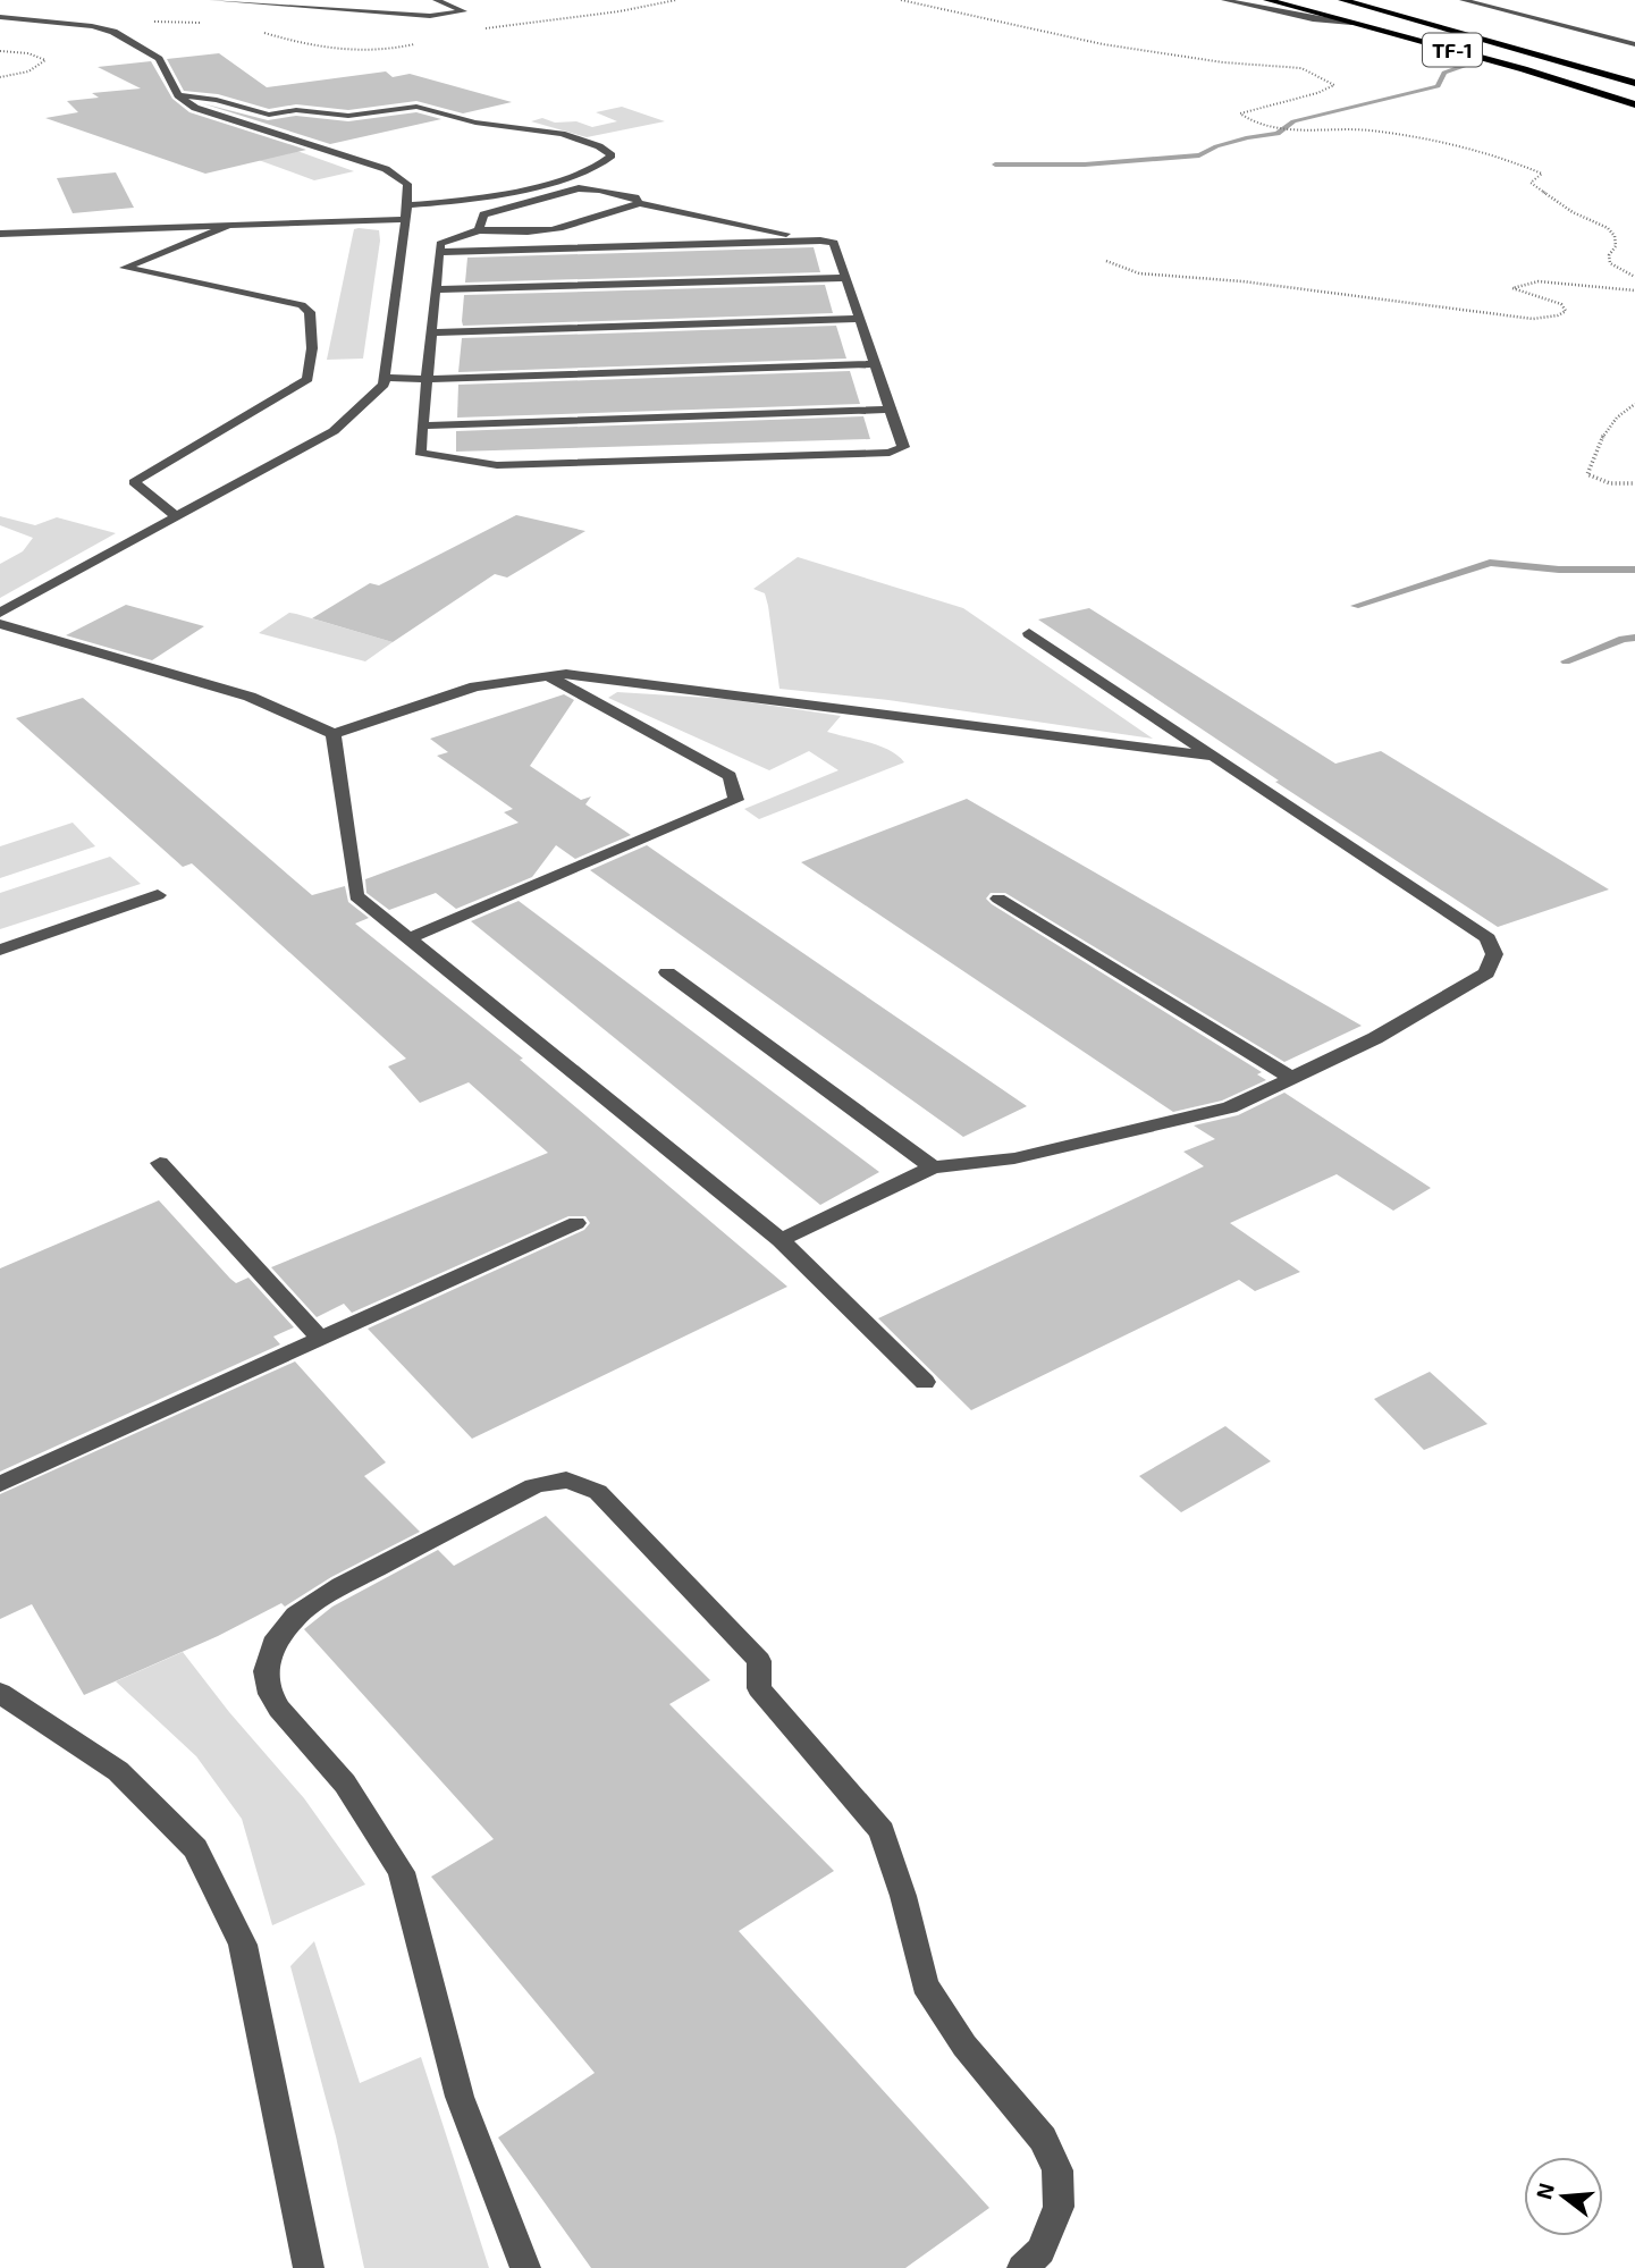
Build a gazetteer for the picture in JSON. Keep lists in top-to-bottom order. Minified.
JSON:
{"streets":{"highway":["TF-1"]},"north":"left"}
